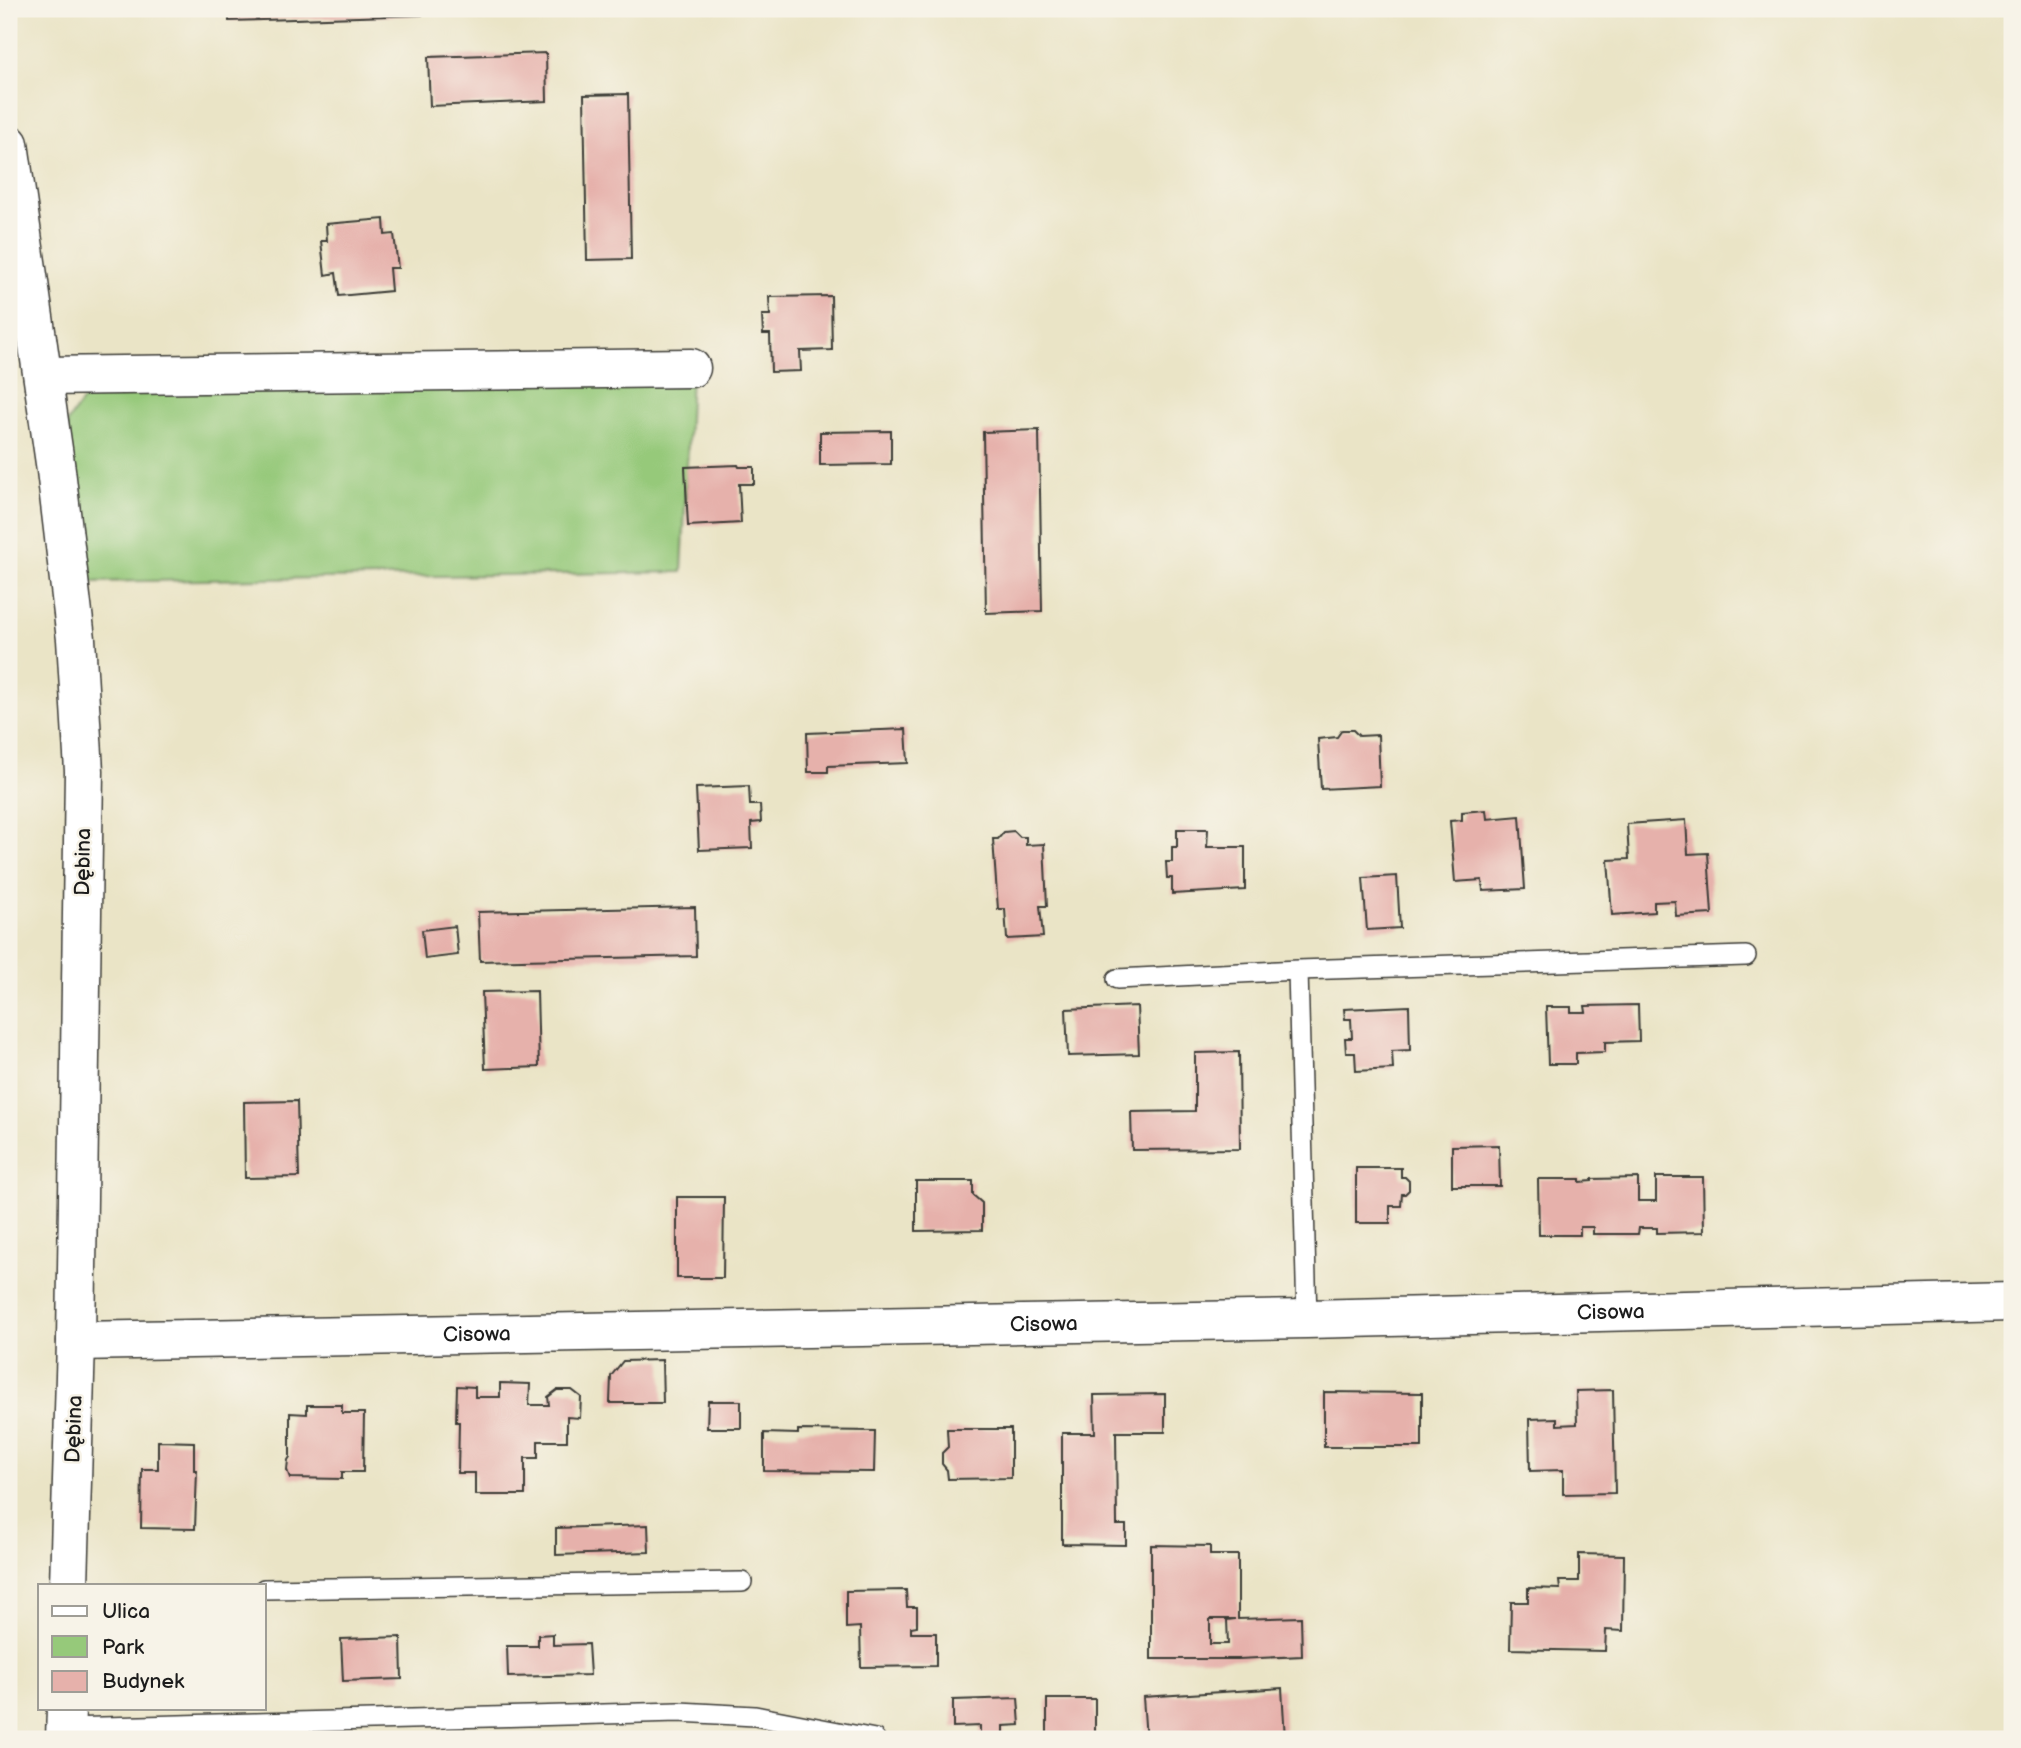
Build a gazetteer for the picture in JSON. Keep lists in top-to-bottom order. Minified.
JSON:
{"streets":{"street":["Dębina","Cisowa"]},"crossings":[["Dębina","Cisowa"]],"legend":["Ulica","Park","Budynek"]}
